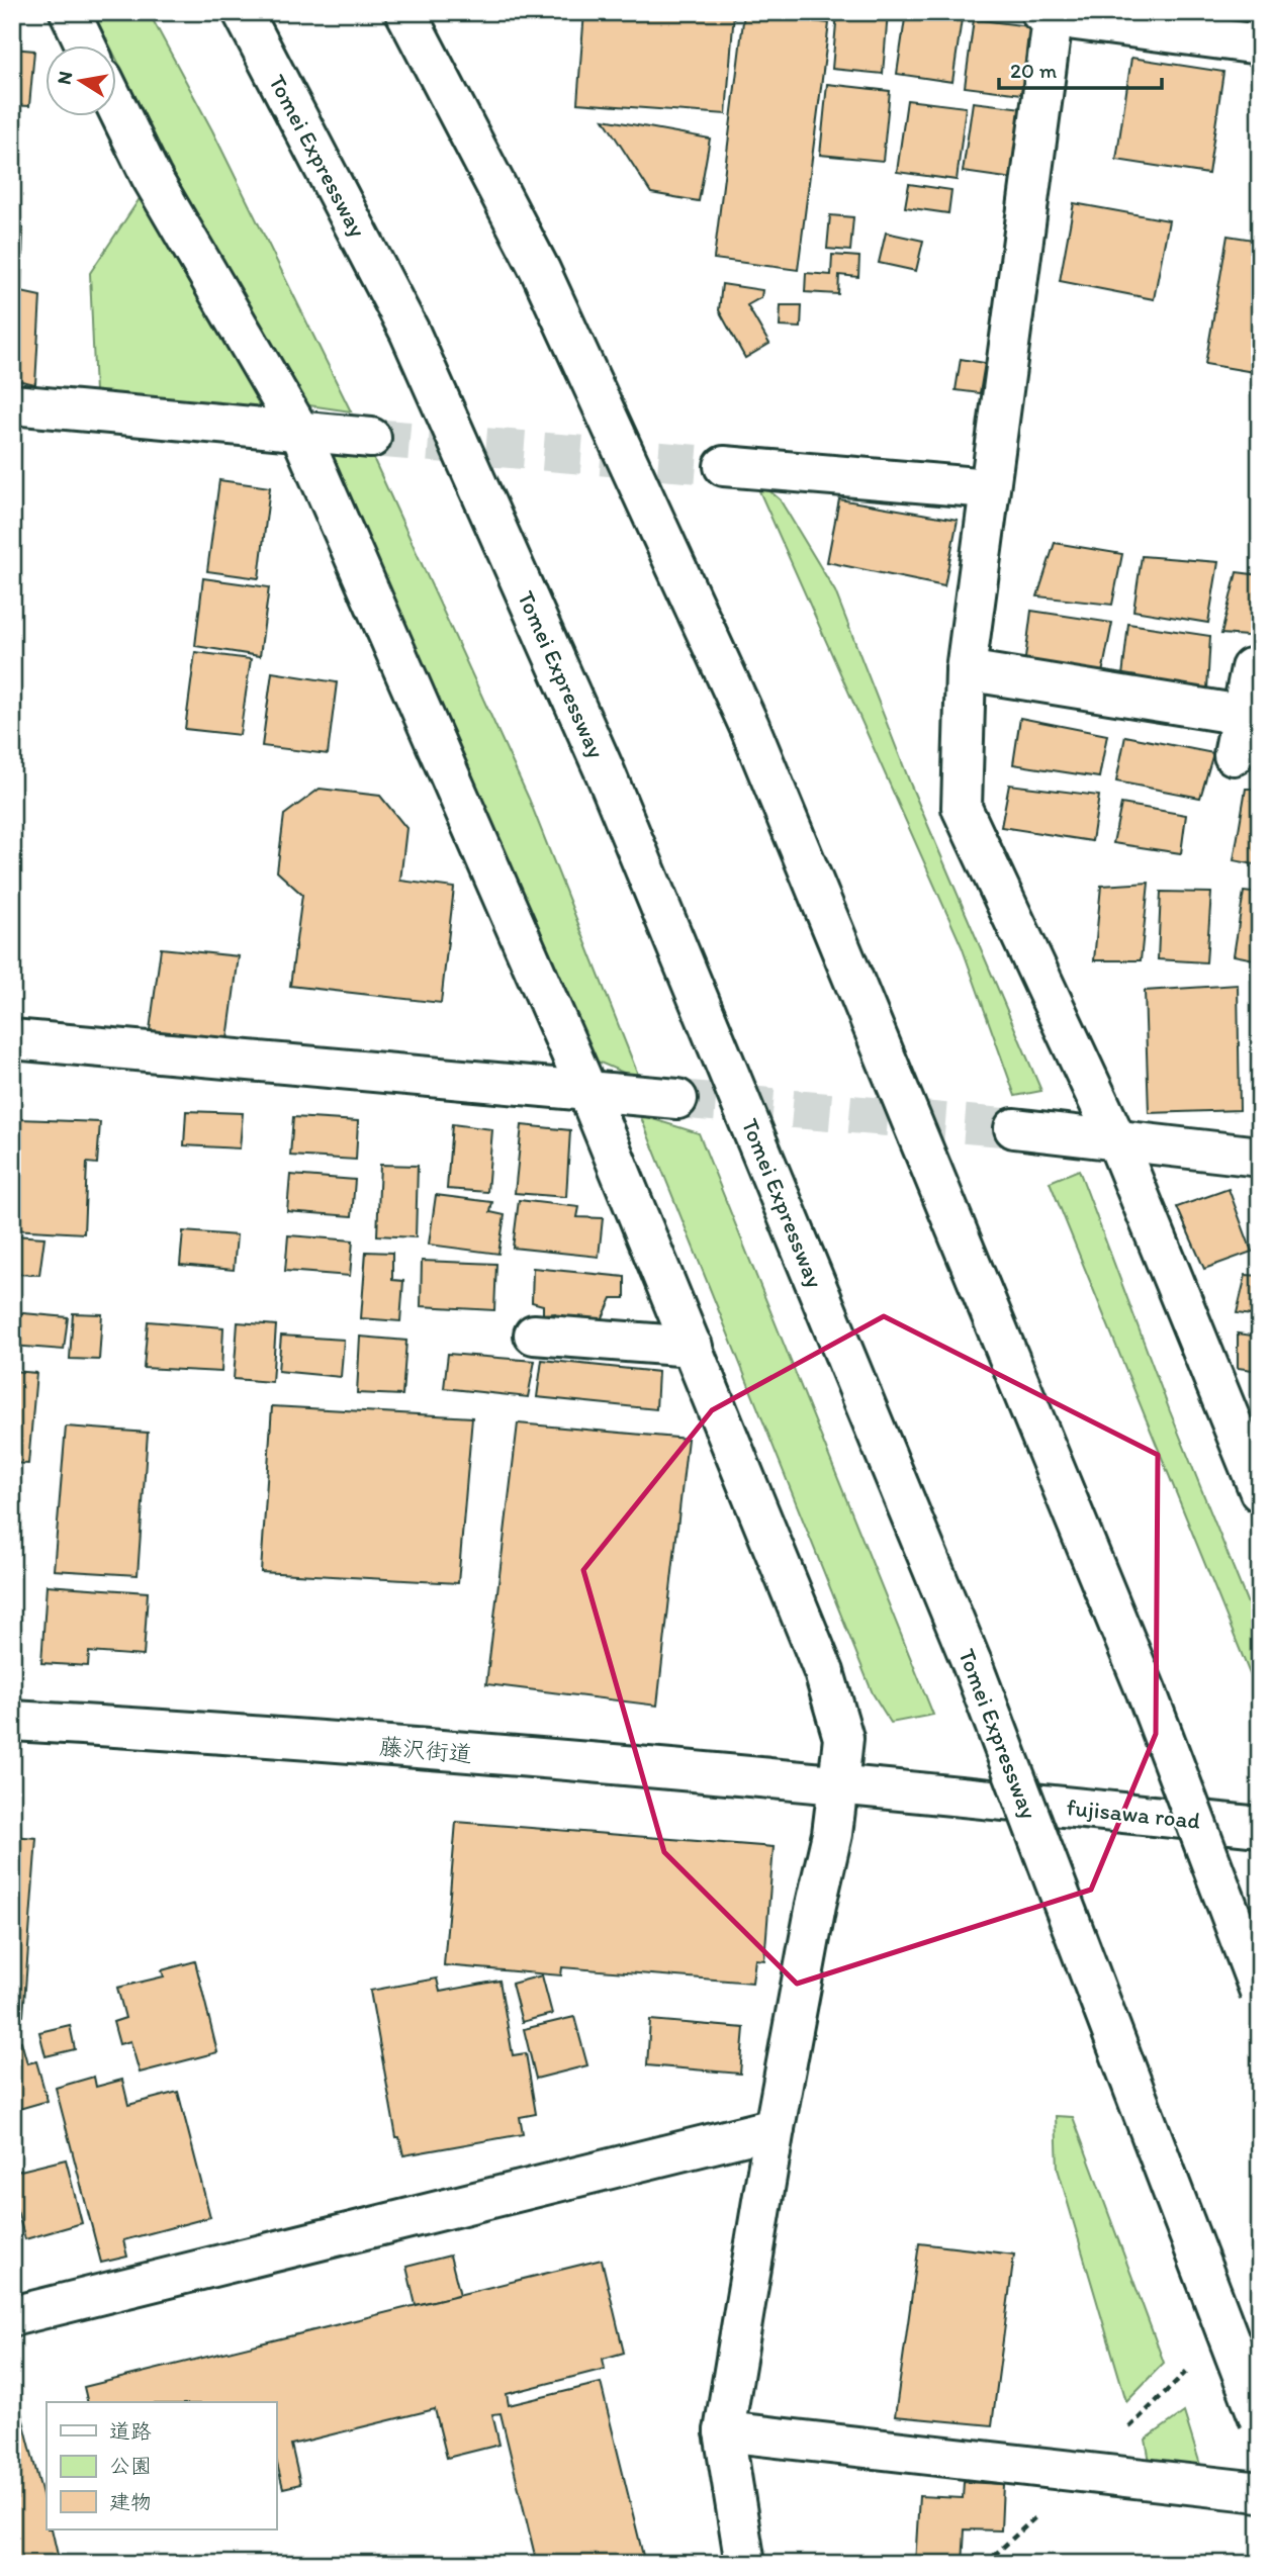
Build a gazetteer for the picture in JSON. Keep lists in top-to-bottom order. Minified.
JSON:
{"streets":{"main road":["Tomei Expressway","藤沢街道","fujisawa road"]},"crossings":[["藤沢街道","fujisawa road"]],"legend":["道路","公園","建物"],"scale_bar":"20 m","north":"left"}
